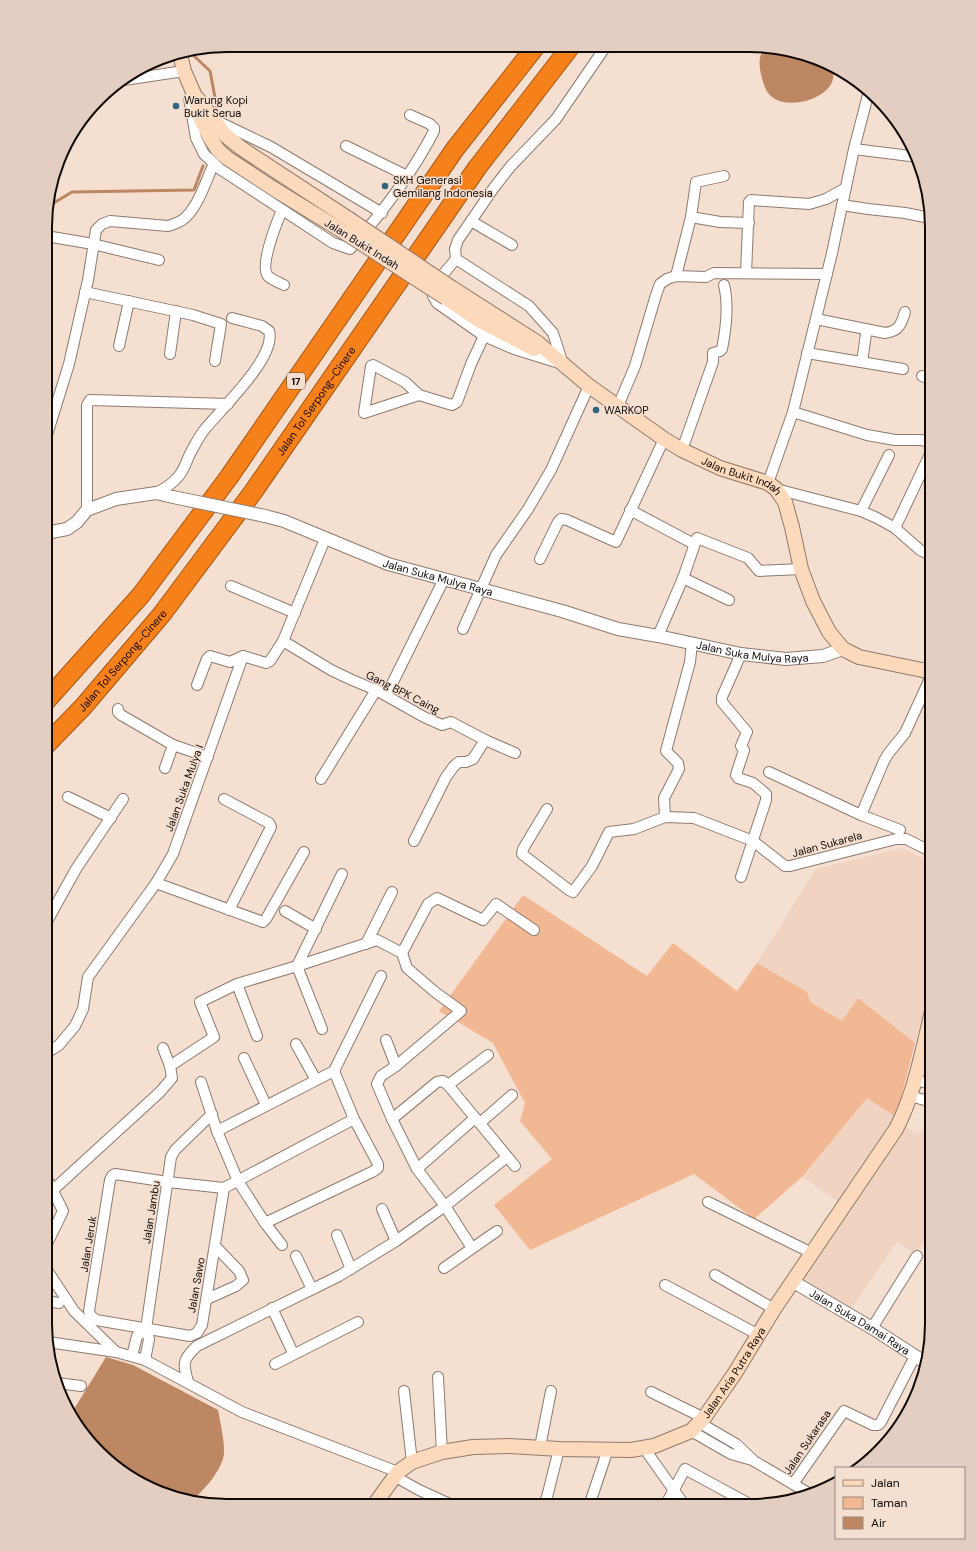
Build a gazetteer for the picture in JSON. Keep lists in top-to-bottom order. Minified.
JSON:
{"streets":{"highway":["17","Jalan Tol Serpong–Cinere"],"main road":["Jalan Bukit Indah","Jalan Aria Putra Raya"],"street":["Jalan Suka Mulya Raya","Gang BPK Caing","Jalan Suka Mulya I","Jalan Sukarela","Jalan Jambu","Jalan Jeruk","Jalan Sawo","Jalan Suka Damai Raya","Jalan Sukarasa"]},"crossings":[["Jalan Bukit Indah","Jalan Suka Mulya Raya"],["Jalan Jambu","Jalan Jeruk"],["Jalan Jambu","Jalan Sawo"],["Jalan Jeruk","Jalan Sawo"],["Jalan Suka Damai Raya","Jalan Aria Putra Raya"],["Jalan Suka Damai Raya","Jalan Sukarasa"]],"places":["Warung Kopi Bukit Serua","SKH Generasi Gemilang Indonesia","WARKOP"],"legend":["Jalan","Taman","Air"]}
